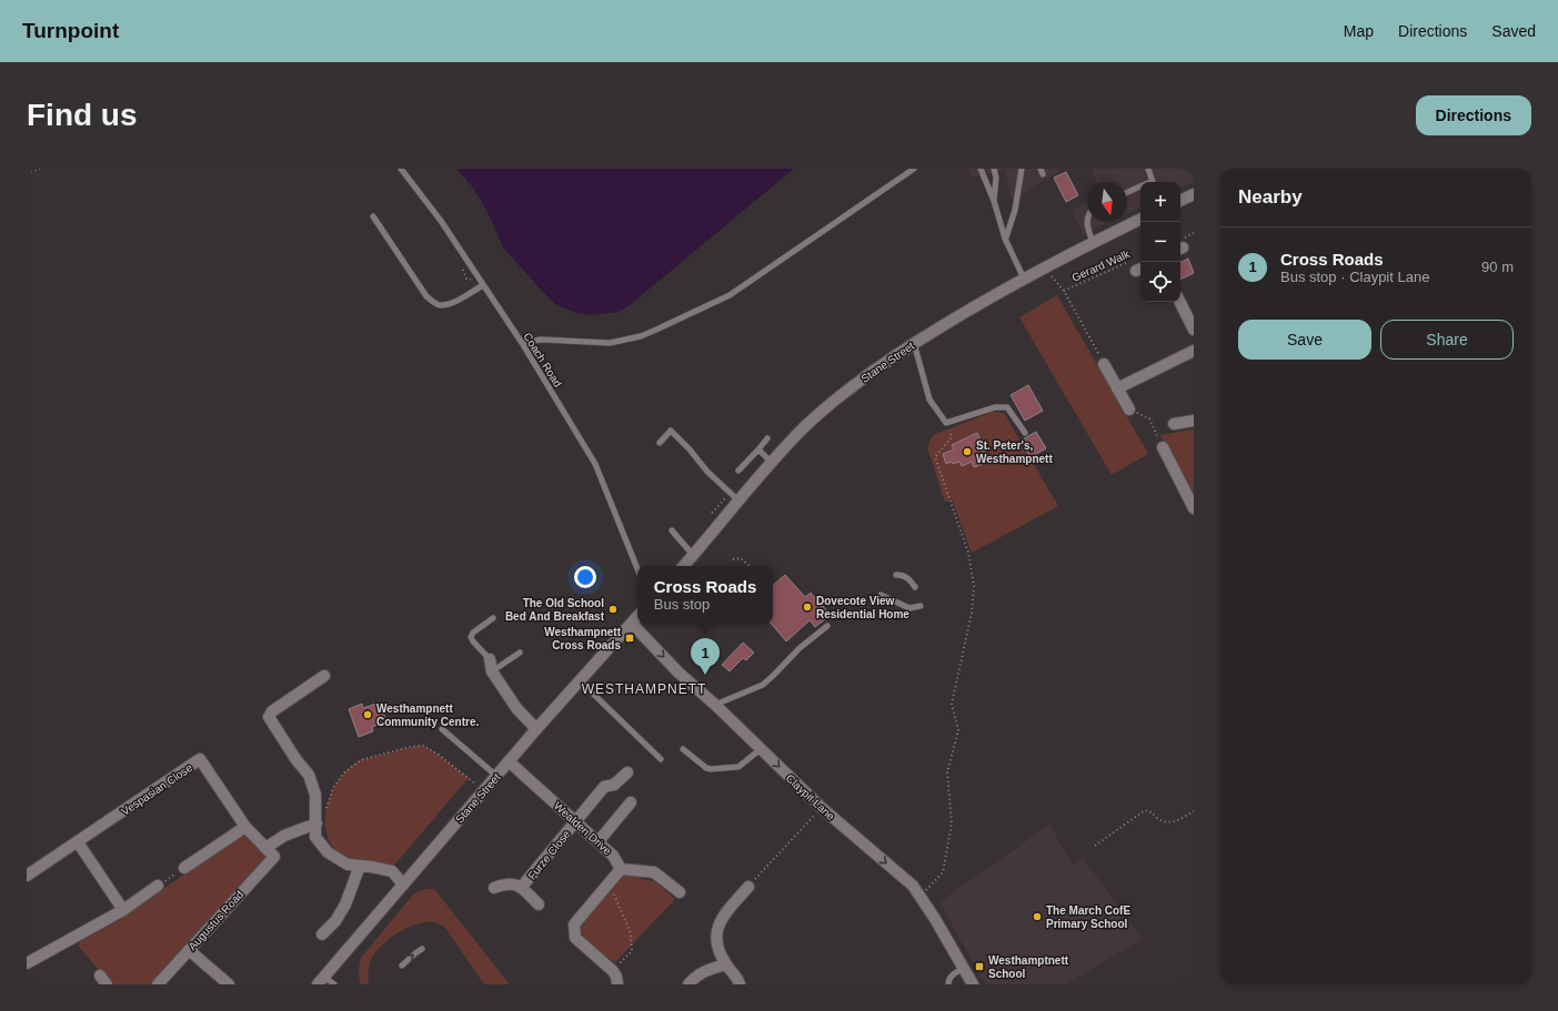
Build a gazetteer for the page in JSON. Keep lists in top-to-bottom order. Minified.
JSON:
{"streets":{"street":["Stane Street","Vespasian Close","Claypit Lane","Wealden Drive","Furze Close","Augustus Road"],"lane":["Coach Road"],"path":["Gerard Walk"]},"crossings":[["Stane Street","Claypit Lane"],["Stane Street","Wealden Drive"],["Vespasian Close","Augustus Road"],["Wealden Drive","Furze Close"]],"one_way":["Claypit Lane"],"districts":["WESTHAMPNETT"],"places":{"other":["St. Peter's, Westhampnett","Dovecote View Residential Home","The Old School Bed And Breakfast","Westhampnett Community Centre.","The March CofE Primary School"],"transit":["Westhampnett Cross Roads","Westhamptnett School"]},"north":"bottom","page":{"header":"Turnpoint","nav":["Map","Directions","Saved"],"buttons":["Directions",["Save","Share"]],"title":"Find us","heading":"Nearby","map_buttons":["+","−"],"list":[{"mark":"1","name":"Cross Roads","note":"Bus stop · Claypit Lane","value":"90 m"}],"popup":["Cross Roads","Bus stop"],"pins":"1"}}
